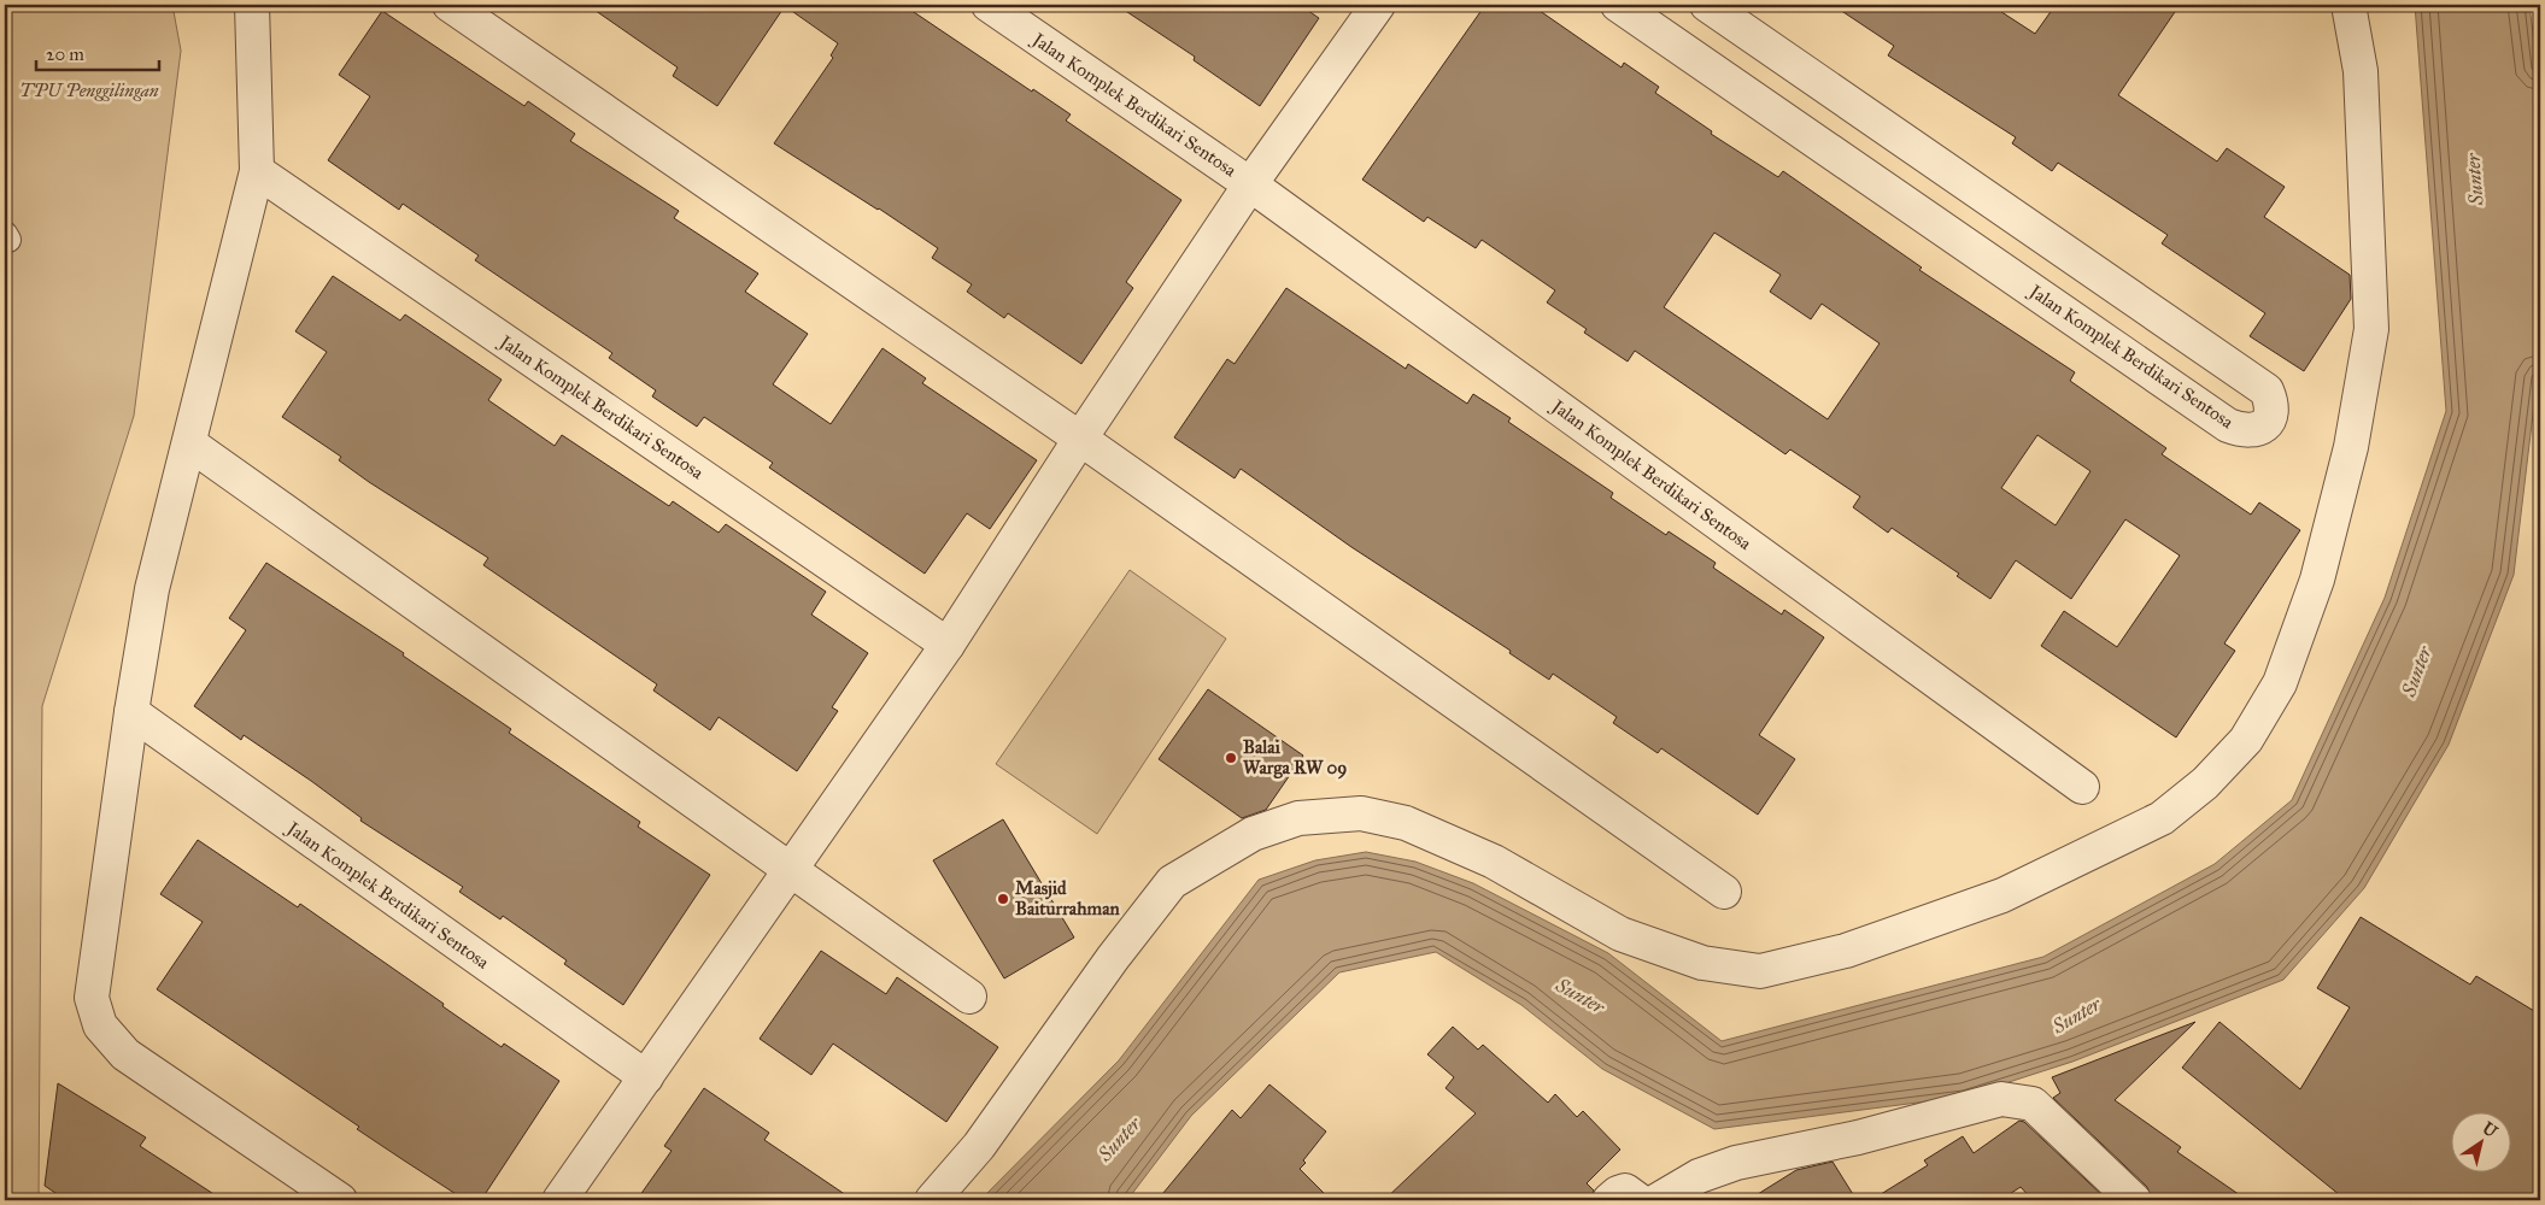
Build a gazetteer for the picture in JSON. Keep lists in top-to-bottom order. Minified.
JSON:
{"streets":{"street":["Jalan Komplek Berdikari Sentosa"]},"water":["Sunter"],"parks":["TPU Penggilingan"],"places":["Balai Warga RW 09","Masjid Baiturrahman"],"scale_bar":"20 m","north":"top right"}
